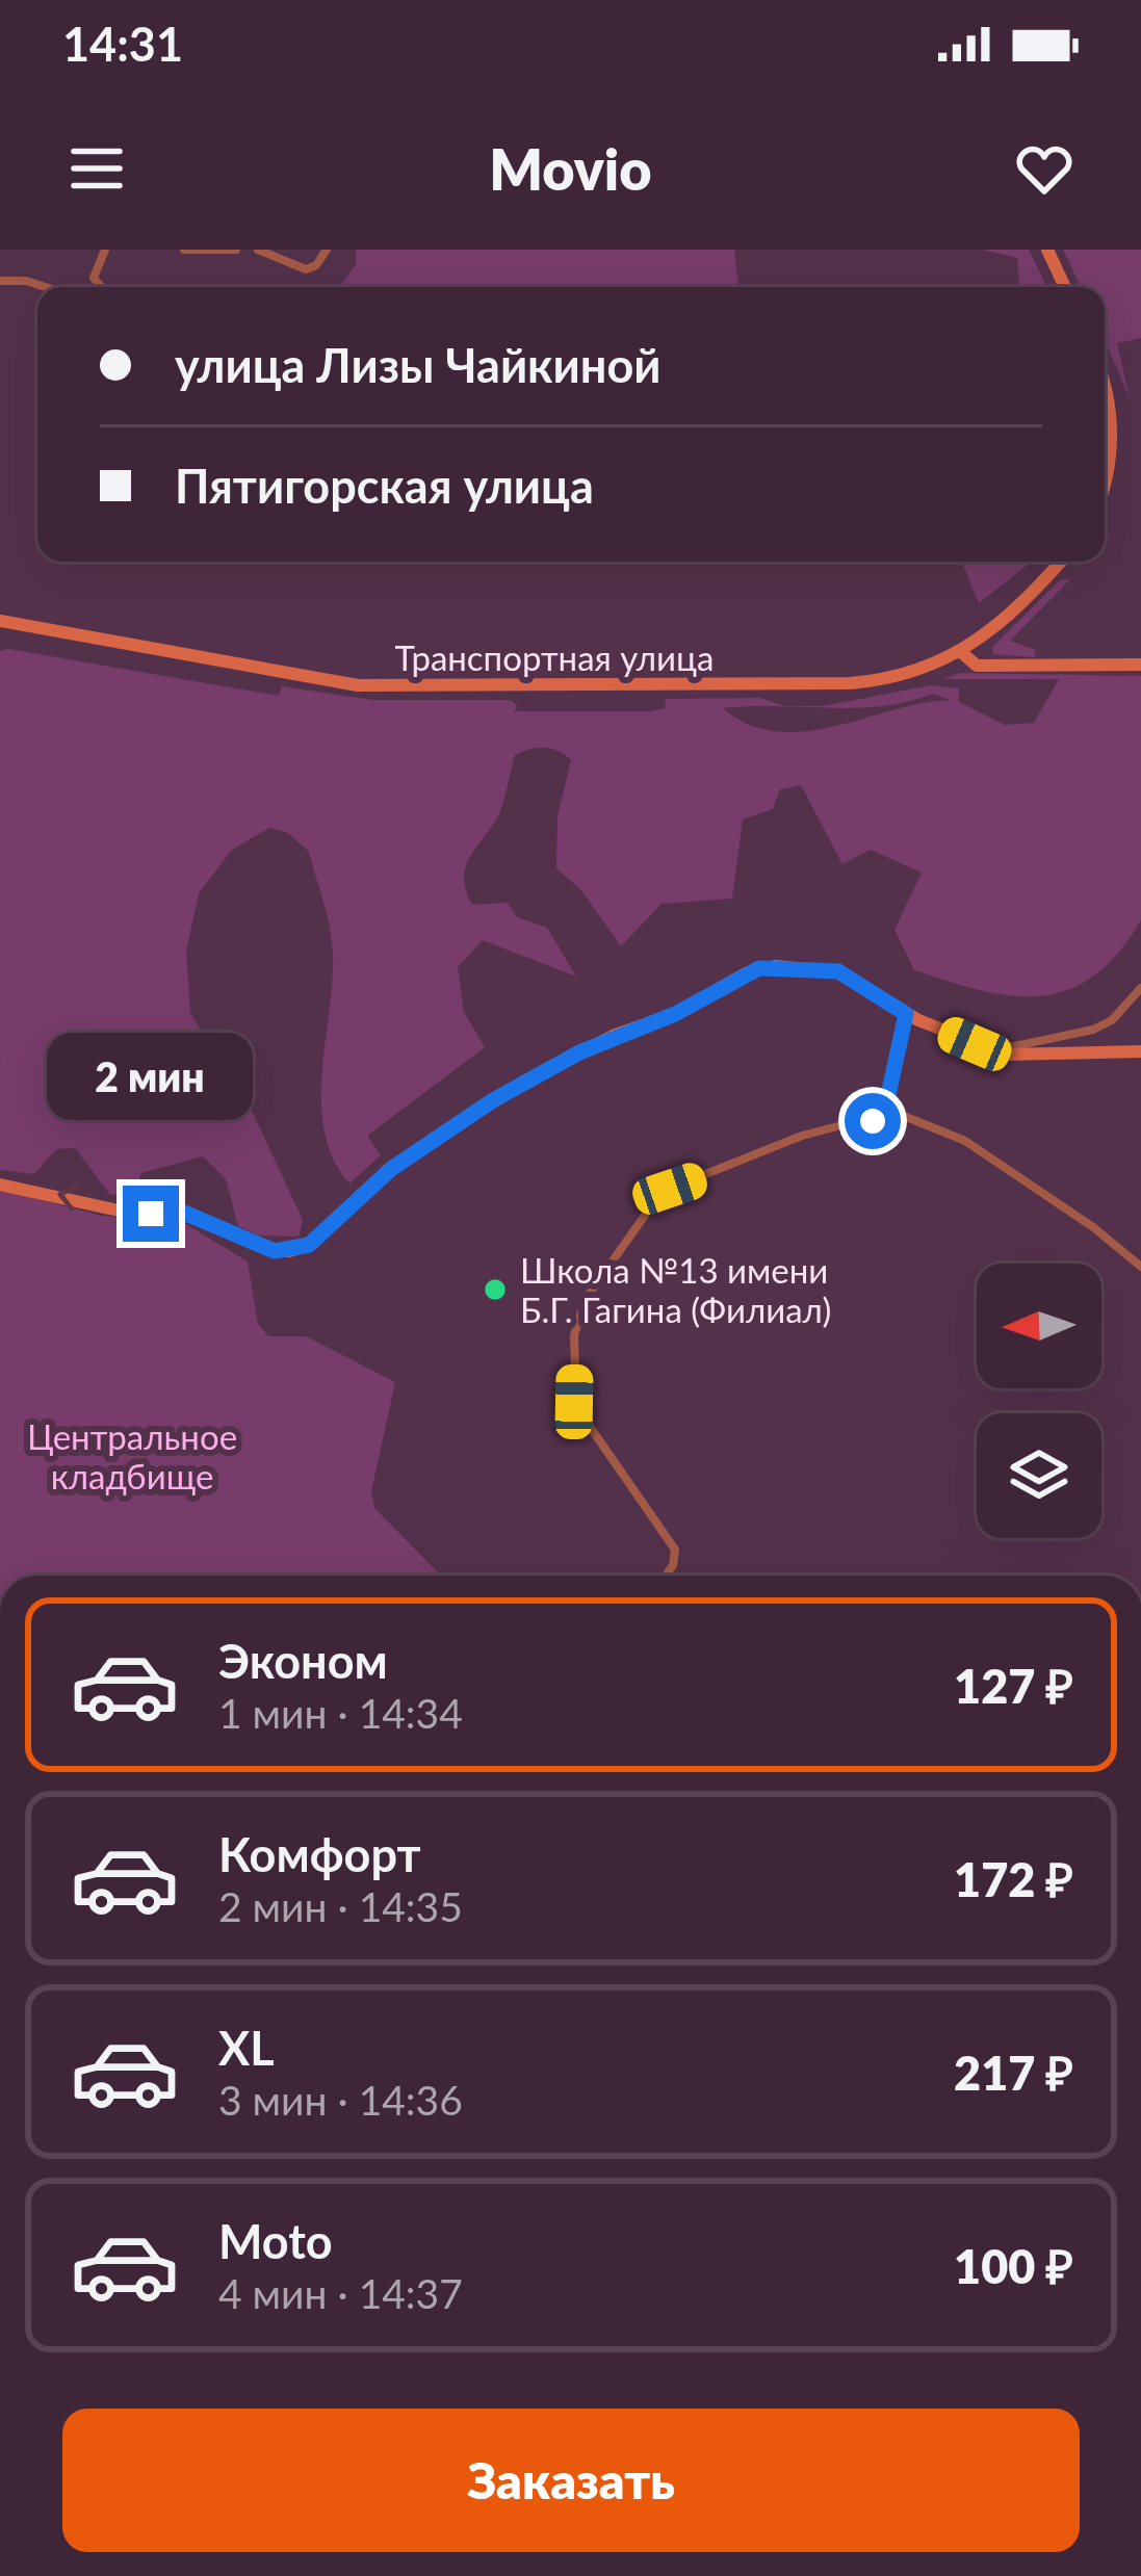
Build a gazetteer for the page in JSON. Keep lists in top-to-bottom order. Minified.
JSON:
{"streets":{"main road":["Транспортная улица"]},"parks":["Центральное кладбище"],"places":["Школа №13 имени Б.Г. Гагина (Филиал)"],"north":"left","page":{"status":"14:31","header":"Movio","banner":["улица Лизы Чайкиной","Пятигорская улица"],"bubble":"2 мин","list":[{"name":"Эконом","note":"1 мин · 14:34","value":"127 ₽"},{"name":"Комфорт","note":"2 мин · 14:35","value":"172 ₽"},{"name":"XL","note":"3 мин · 14:36","value":"217 ₽"},{"name":"Moto","note":"4 мин · 14:37","value":"100 ₽"}],"buttons":"Заказать"}}
